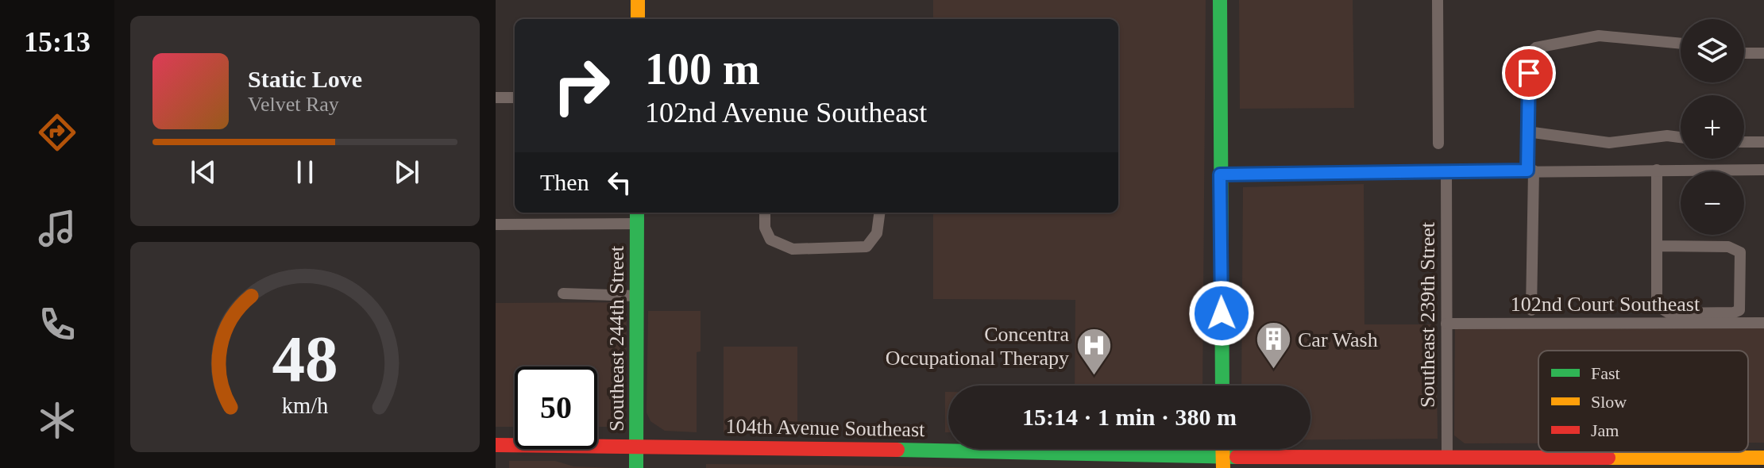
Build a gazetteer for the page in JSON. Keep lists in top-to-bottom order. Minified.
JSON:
{"streets":{"main road":["Southeast 244th Street","104th Avenue Southeast"],"street":["102nd Court Southeast","Southeast 239th Street"]},"crossings":[["102nd Court Southeast","Southeast 239th Street"],["Southeast 239th Street","104th Avenue Southeast"],["Southeast 244th Street","104th Avenue Southeast"]],"places":{"building":["Car Wash"],"hospital":["Concentra Occupational Therapy"]},"legend":["Fast","Slow","Jam"],"page":{"tabs":"15:13","map_buttons":["+","−"],"turn":["100 m","102nd Avenue Southeast"],"song":["Static Love","Velvet Ray"],"then":"Then","limit":"50","trip":"15:14 · 1 min · 380 m","gauge":["48","km/h"]}}
